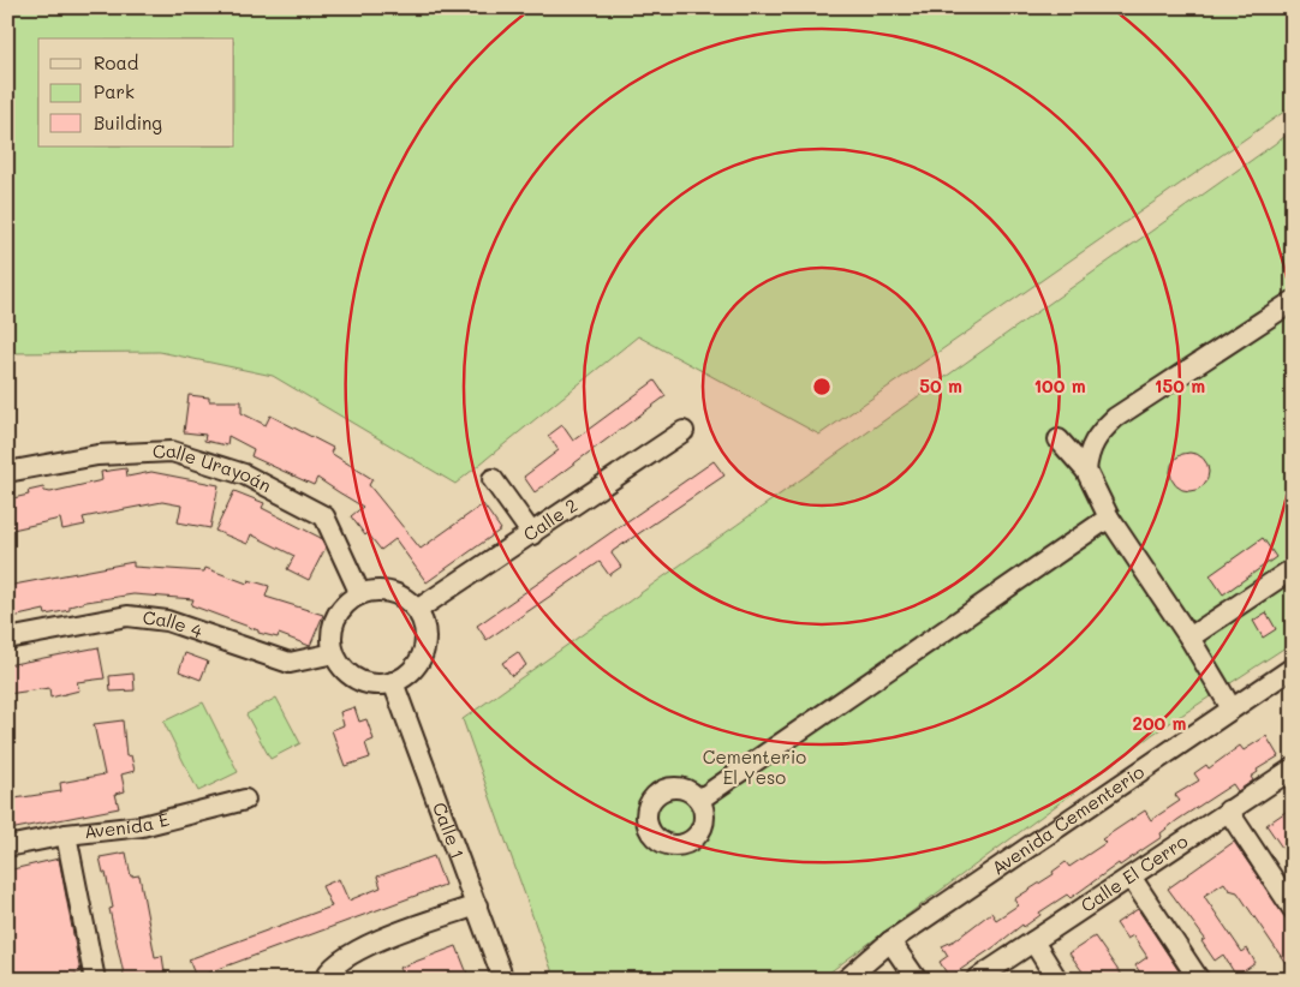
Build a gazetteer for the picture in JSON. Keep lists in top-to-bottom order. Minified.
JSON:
{"streets":{"street":["Calle Urayoán","Calle 2","Calle 4","Avenida Cementerio","Avenida E","Calle 1","Calle El Cerro"]},"crossings":[["Calle Urayoán","Calle 2"],["Calle Urayoán","Calle 4"],["Calle Urayoán","Calle 1"],["Calle 2","Calle 4"],["Calle 2","Calle 1"],["Calle 4","Calle 1"]],"parks":["Cementerio El Yeso"],"legend":["Road","Park","Building"],"rings":["50 m","100 m","150 m","200 m"]}
